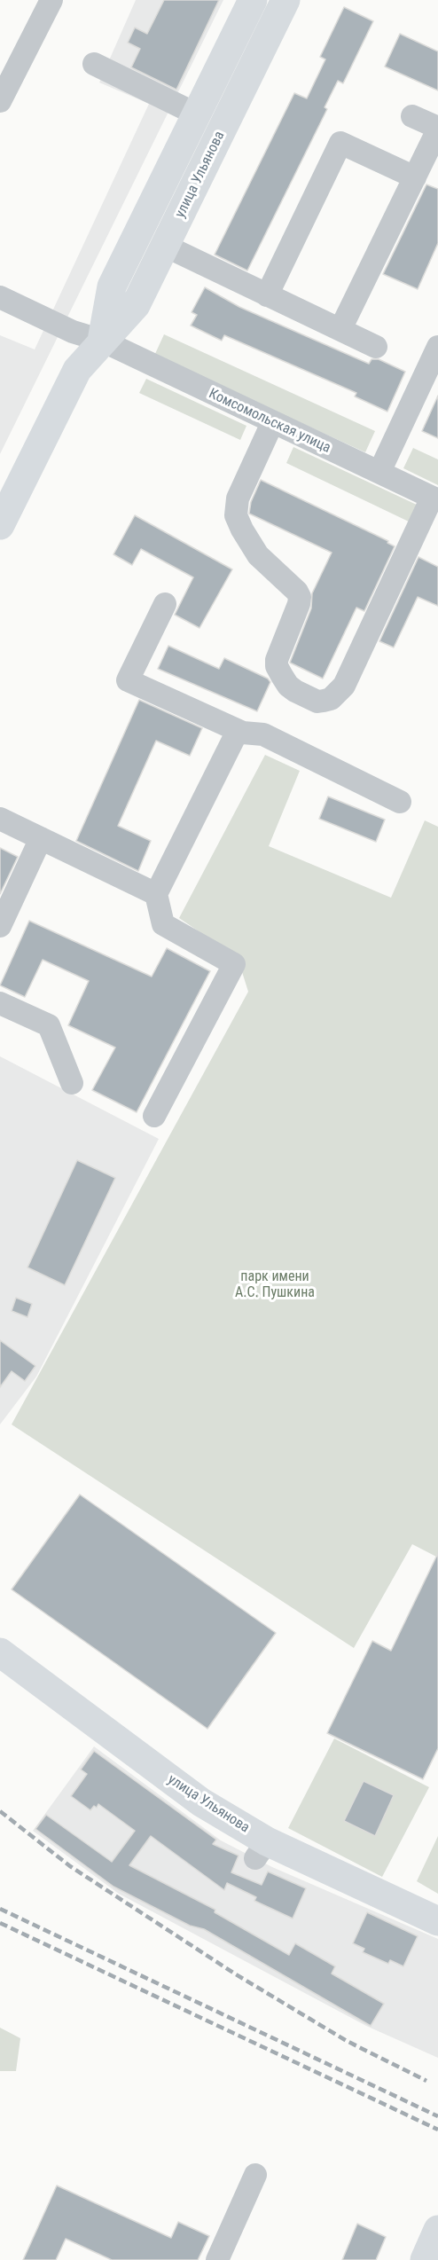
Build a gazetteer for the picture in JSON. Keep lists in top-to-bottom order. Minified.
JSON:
{"streets":{"main road":["улица Ульянова"],"street":["Комсомольская улица"]},"crossings":[["улица Ульянова","Комсомольская улица"]],"parks":["парк имени А.С. Пушкина"]}
